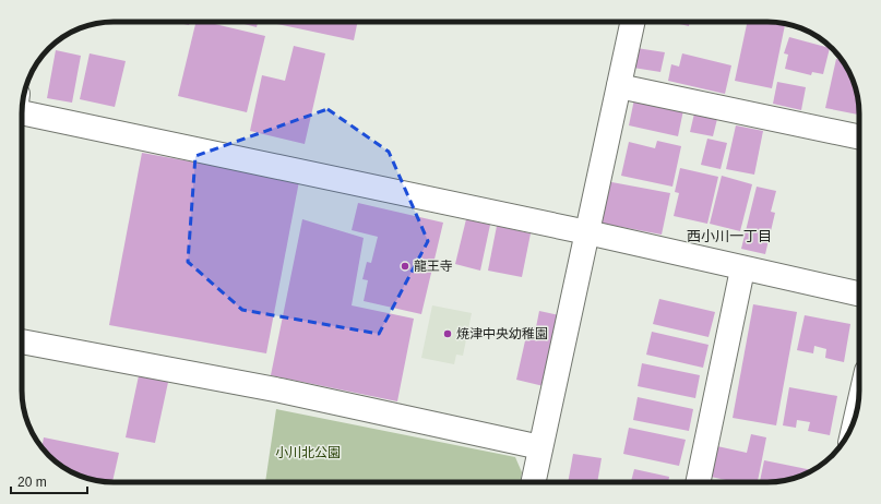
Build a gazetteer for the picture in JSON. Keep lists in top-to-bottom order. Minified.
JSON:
{"districts":["西小川一丁目"],"parks":["小川北公園"],"places":["龍王寺","焼津中央幼稚園"],"scale_bar":"20 m"}
